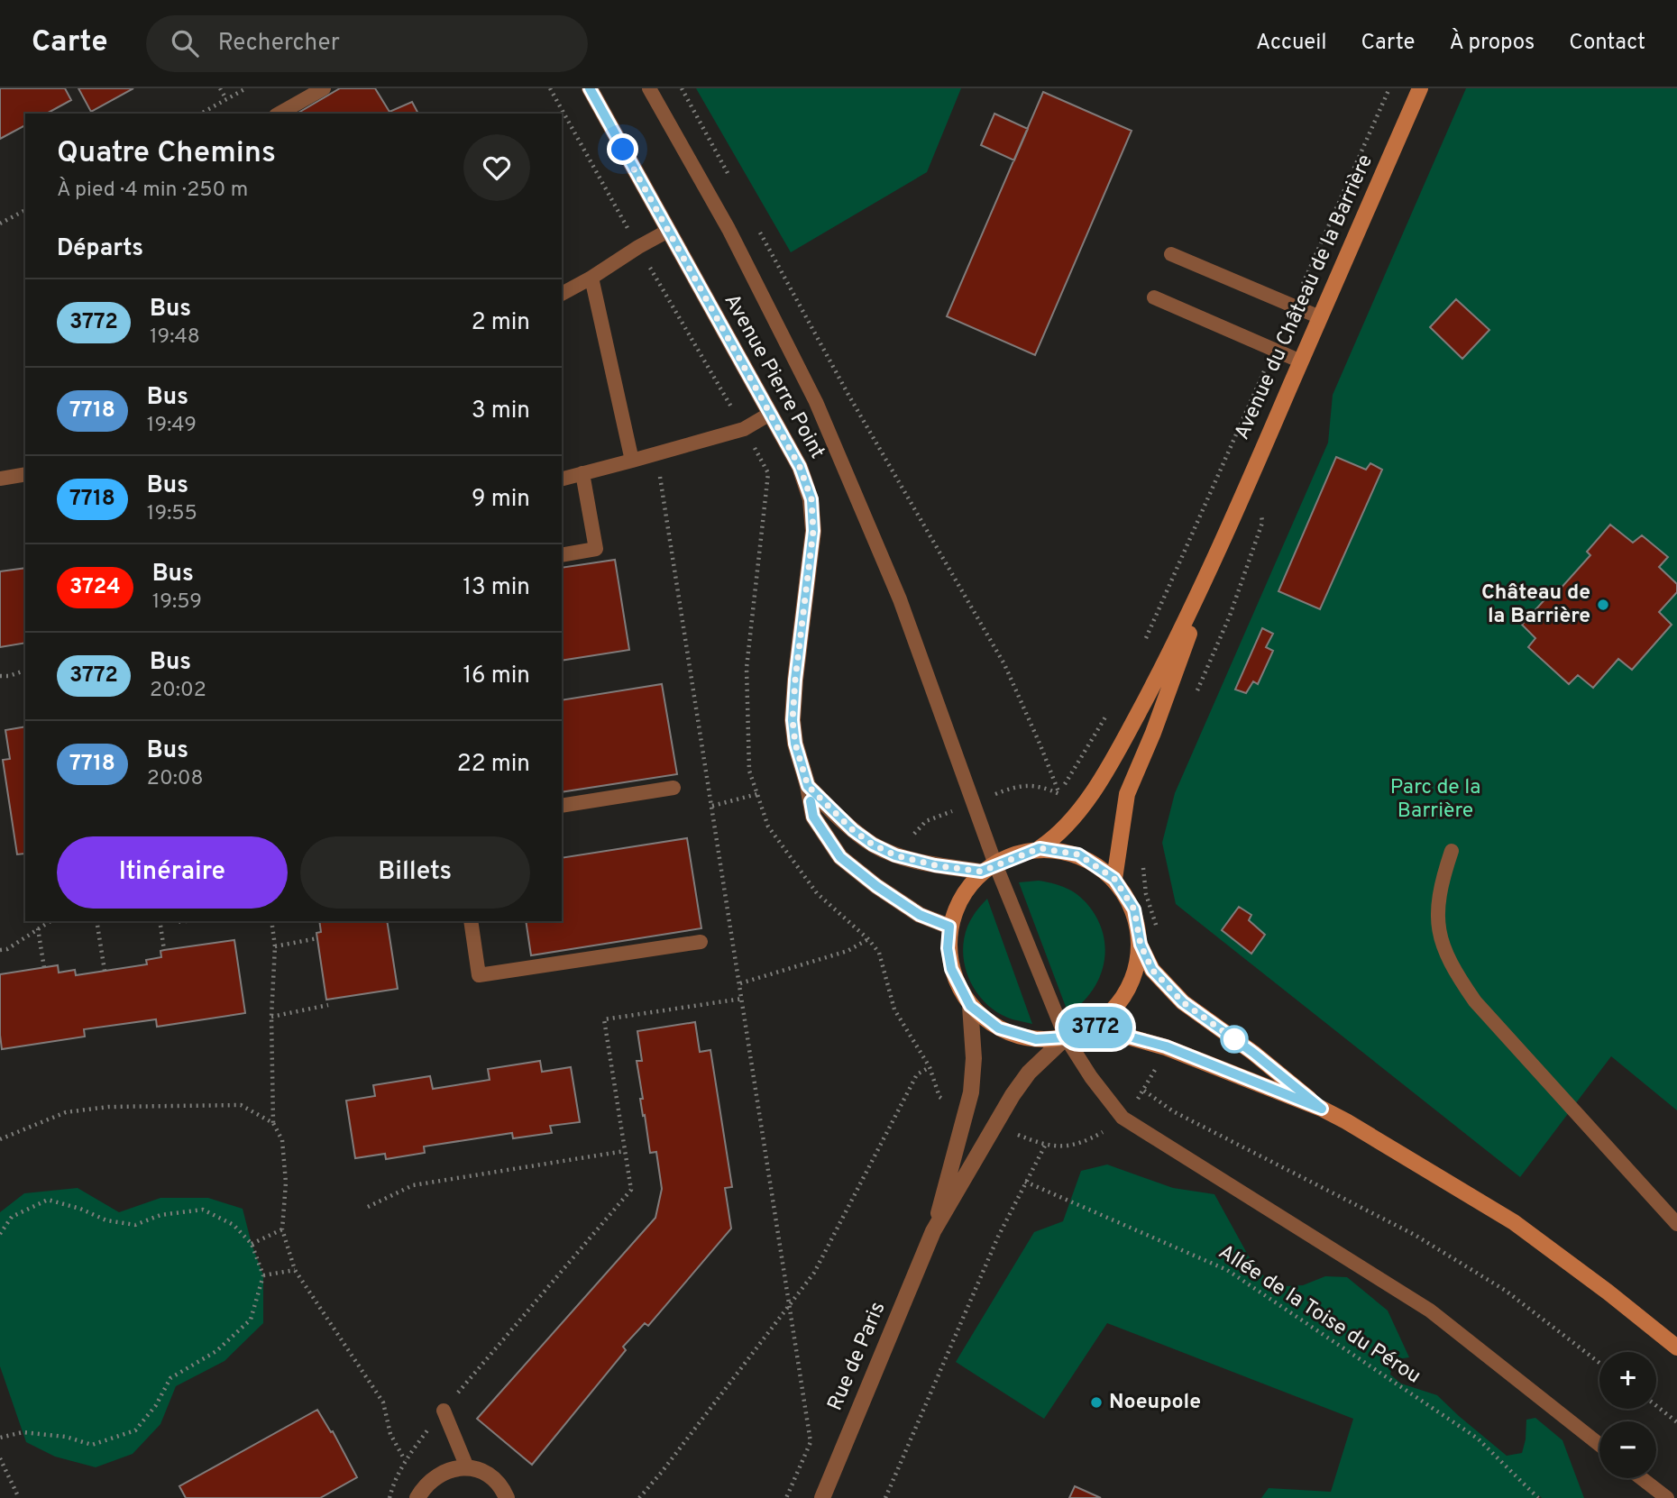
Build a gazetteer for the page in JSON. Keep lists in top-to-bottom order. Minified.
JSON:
{"streets":{"main road":["Avenue du Château de la Barrière"],"street":["Avenue Pierre Point","Rue de Paris"],"path":["Allée de la Toise du Pérou"]},"parks":["Parc de la Barrière"],"places":["Château de la Barrière","Noeupole"],"lines":["bus line 3772"],"page":{"header":"Carte","search":"Rechercher","nav":["Accueil","Carte","À propos","Contact"],"on_map":"3772","heading":[["Quatre Chemins","À pied · 4 min · 250 m"],"Départs"],"list":[{"mark":"3772","name":"Bus","note":"19:48","value":"2 min"},{"mark":"7718","name":"Bus","note":"19:49","value":"3 min"},{"mark":"7718","name":"Bus","note":"19:55","value":"9 min"},{"mark":"3724","name":"Bus","note":"19:59","value":"13 min"},{"mark":"3772","name":"Bus","note":"20:02","value":"16 min"},{"mark":"7718","name":"Bus","note":"20:08","value":"22 min"}],"buttons":["Itinéraire","Billets"],"map_buttons":["+","−"]}}
